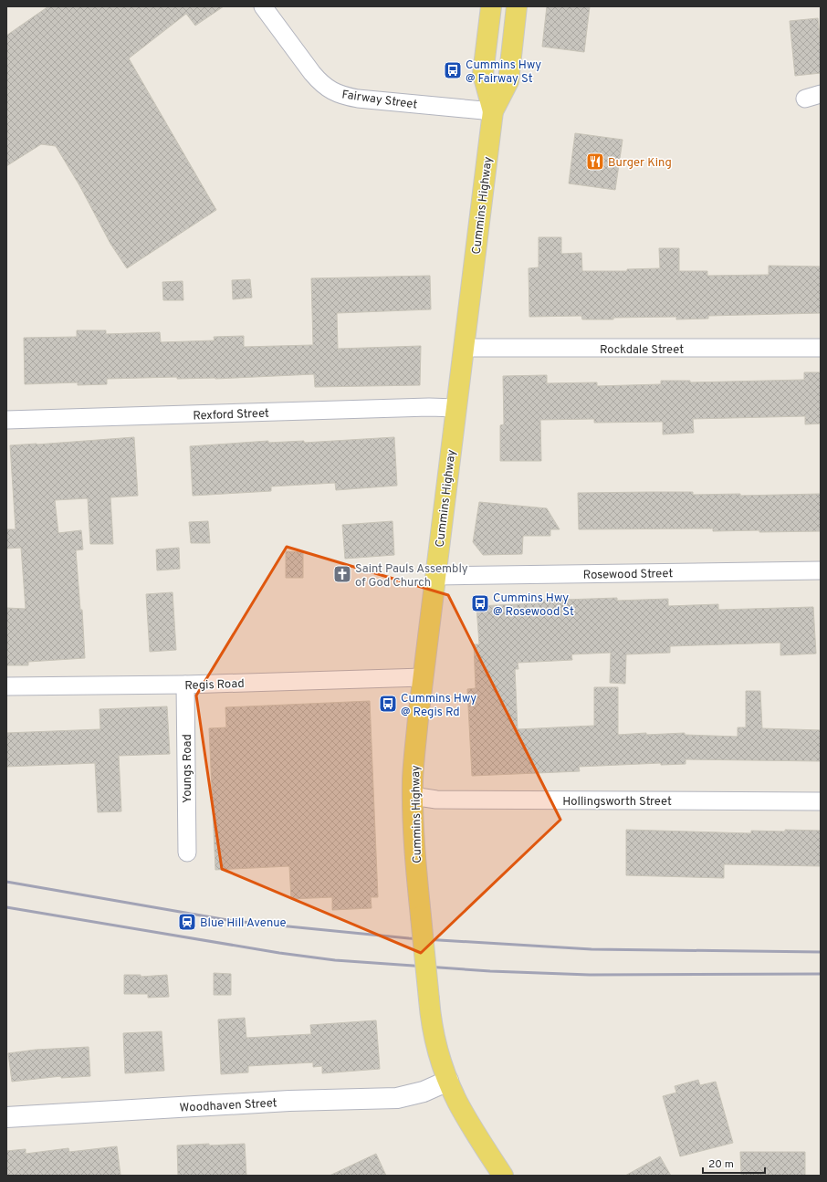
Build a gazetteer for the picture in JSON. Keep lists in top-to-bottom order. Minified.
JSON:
{"streets":{"main road":["Cummins Highway"],"street":["Fairway Street","Rockdale Street","Rexford Street","Rosewood Street","Regis Road","Youngs Road","Hollingsworth Street","Woodhaven Street"]},"crossings":[["Fairway Street","Cummins Highway"],["Cummins Highway","Rockdale Street"],["Cummins Highway","Rexford Street"],["Cummins Highway","Rosewood Street"],["Cummins Highway","Regis Road"],["Cummins Highway","Hollingsworth Street"],["Cummins Highway","Woodhaven Street"],["Regis Road","Youngs Road"]],"places":{"bus stop":["Cummins Hwy @ Fairway St","Cummins Hwy @ Rosewood St","Cummins Hwy @ Regis Rd"],"restaurant":["Burger King"],"church":["Saint Pauls Assembly of God Church"],"station":["Blue Hill Avenue"]},"scale_bar":"20 m"}
